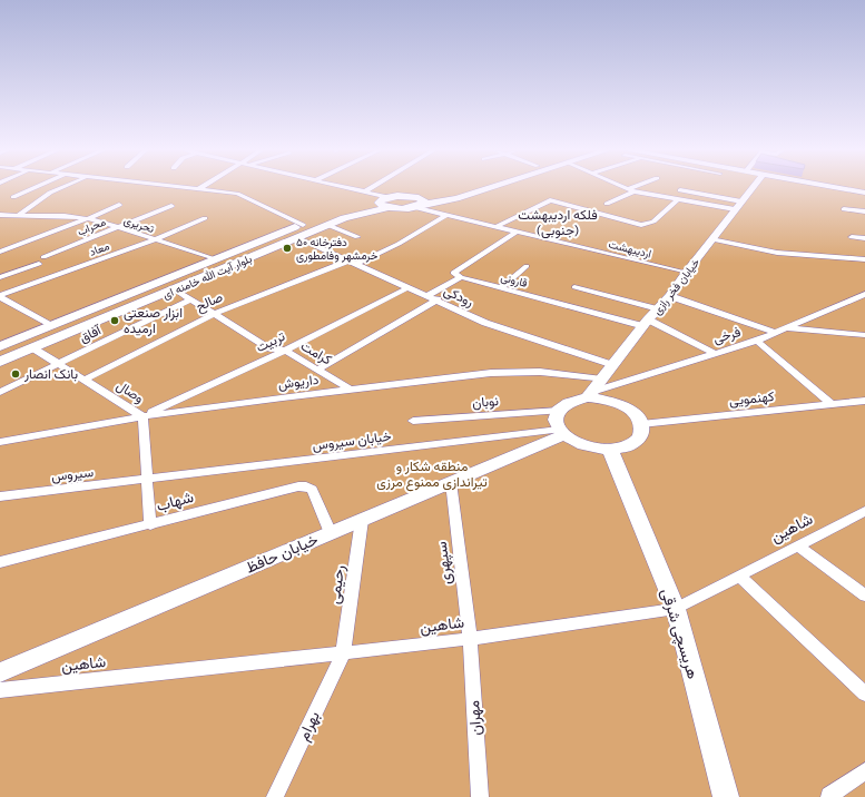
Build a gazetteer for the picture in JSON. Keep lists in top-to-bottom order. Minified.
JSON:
{"streets":{"main road":["بلوار آیت الله خامنه ای","خیابان فخر رازی","خیابان حافظ","هریسچی شرقی"],"street":["تحریری","محراب","معاد","اردیبهشت","قارونی","رودکی","صالح","آفاق","فرخی","تربیت","کرامت","داریوش","وصال","کهنمویی","نوبان","خیابان سیروس","سیروس","شهاب","شاهین","سپهری","رحیمی","مهران","بهرام"]},"crossings":[["تحریری","محراب"],["تحریری","معاد"],["تحریری","بلوار آیت الله خامنه ای"],["اردیبهشت","خیابان فخر رازی"],["اردیبهشت","صالح"],["بلوار آیت الله خامنه ای","رودکی"],["بلوار آیت الله خامنه ای","کرامت"],["بلوار آیت الله خامنه ای","وصال"],["قارونی","خیابان فخر رازی"],["قارونی","فرخی"],["خیابان فخر رازی","رودکی"],["خیابان فخر رازی","فرخی"],["خیابان فخر رازی","داریوش"],["خیابان فخر رازی","کهنمویی"],["خیابان فخر رازی","نوبان"],["خیابان فخر رازی","خیابان سیروس"],["خیابان فخر رازی","خیابان حافظ"],["خیابان فخر رازی","هریسچی شرقی"],["رودکی","صالح"],["رودکی","تربیت"],["صالح","کرامت"],["صالح","وصال"],["آفاق","کرامت"],["آفاق","وصال"],["فرخی","کهنمویی"],["فرخی","نوبان"],["فرخی","خیابان سیروس"],["فرخی","خیابان حافظ"],["فرخی","هریسچی شرقی"],["تربیت","کرامت"],["تربیت","داریوش"],["تربیت","وصال"],["کرامت","داریوش"],["داریوش","وصال"],["وصال","خیابان سیروس"],["وصال","سیروس"],["وصال","شهاب"],["کهنمویی","نوبان"],["کهنمویی","خیابان سیروس"],["کهنمویی","خیابان حافظ"],["کهنمویی","هریسچی شرقی"],["نوبان","خیابان سیروس"],["نوبان","خیابان حافظ"],["نوبان","هریسچی شرقی"],["خیابان سیروس","سیروس"],["خیابان سیروس","خیابان حافظ"],["خیابان سیروس","هریسچی شرقی"],["شهاب","خیابان حافظ"],["شاهین","سپهری"],["شاهین","رحیمی"],["شاهین","هریسچی شرقی"],["شاهین","مهران"],["شاهین","بهرام"],["خیابان حافظ","سپهری"],["خیابان حافظ","رحیمی"],["خیابان حافظ","هریسچی شرقی"],["سپهری","مهران"],["رحیمی","بهرام"]],"districts":["فلکه اردیبهشت (جنوبی)"],"parks":["منطقه شکار و تیراندازی ممنوع مرزی"],"places":["دفترخانه ۵۰ خرمشهر وفامطوری","ابزار صنعتی ارمیده","بانک انصار"]}
